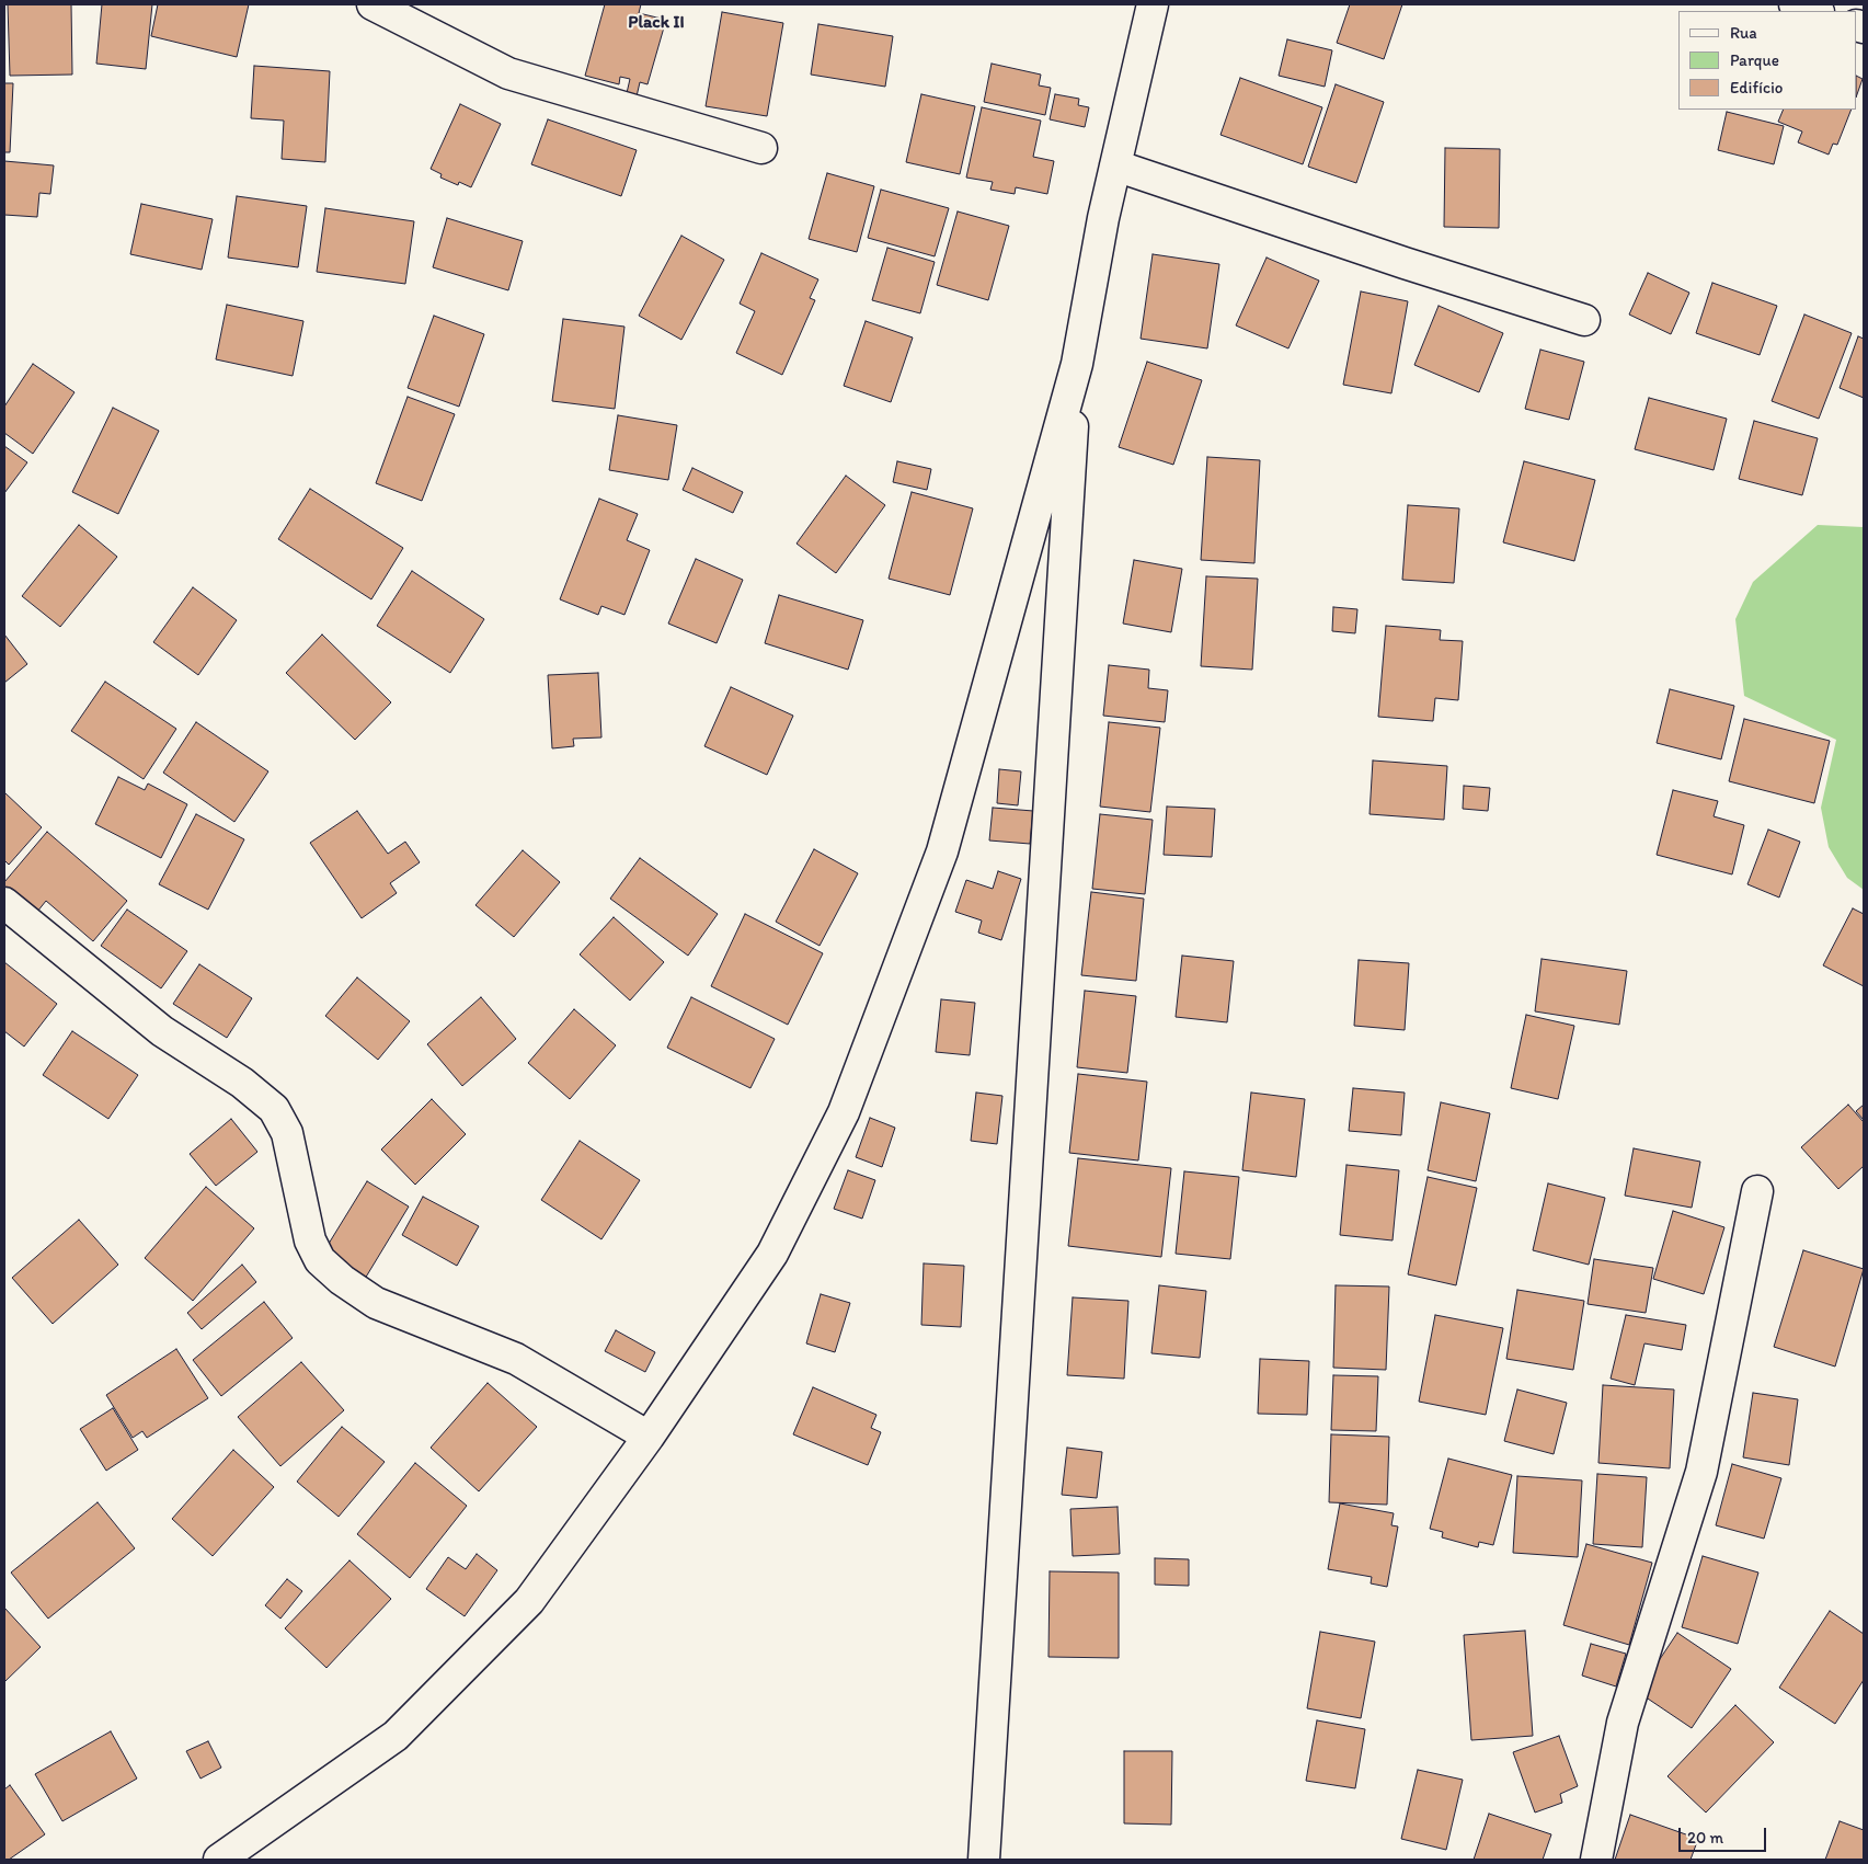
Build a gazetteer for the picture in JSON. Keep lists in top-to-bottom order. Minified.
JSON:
{"districts":["Plack II"],"legend":["Rua","Parque","Edifício"],"scale_bar":"20 m"}
